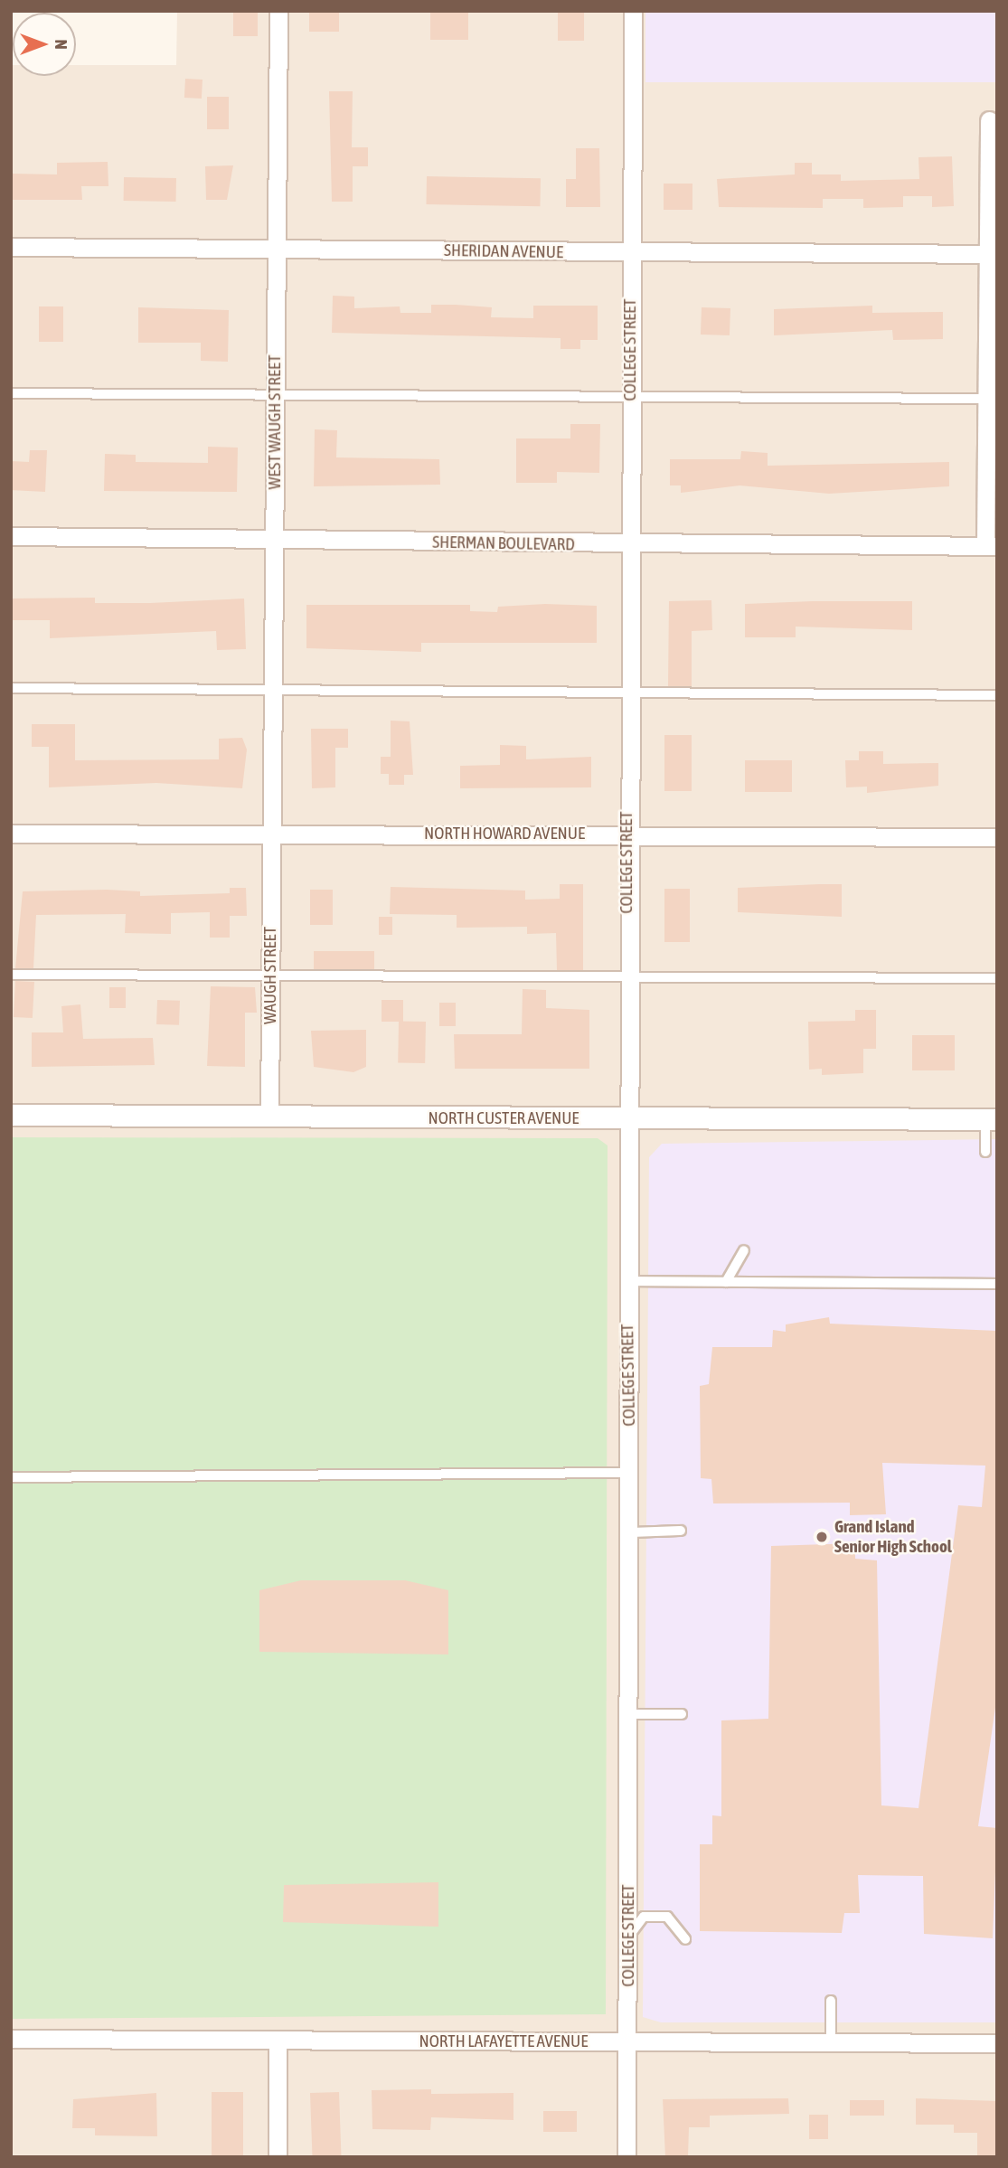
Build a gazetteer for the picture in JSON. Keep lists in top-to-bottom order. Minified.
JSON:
{"streets":{"street":["SHERIDAN AVENUE","COLLEGE STREET","WEST WAUGH STREET","SHERMAN BOULEVARD","NORTH HOWARD AVENUE","WAUGH STREET","NORTH CUSTER AVENUE","NORTH LAFAYETTE AVENUE"]},"crossings":[["SHERIDAN AVENUE","COLLEGE STREET"],["SHERIDAN AVENUE","WEST WAUGH STREET"],["COLLEGE STREET","SHERMAN BOULEVARD"],["COLLEGE STREET","NORTH HOWARD AVENUE"],["COLLEGE STREET","NORTH CUSTER AVENUE"],["COLLEGE STREET","NORTH LAFAYETTE AVENUE"],["WEST WAUGH STREET","SHERMAN BOULEVARD"],["WEST WAUGH STREET","NORTH HOWARD AVENUE"],["WEST WAUGH STREET","WAUGH STREET"],["NORTH HOWARD AVENUE","WAUGH STREET"],["WAUGH STREET","NORTH CUSTER AVENUE"]],"places":["Grand Island Senior High School"],"north":"right"}
